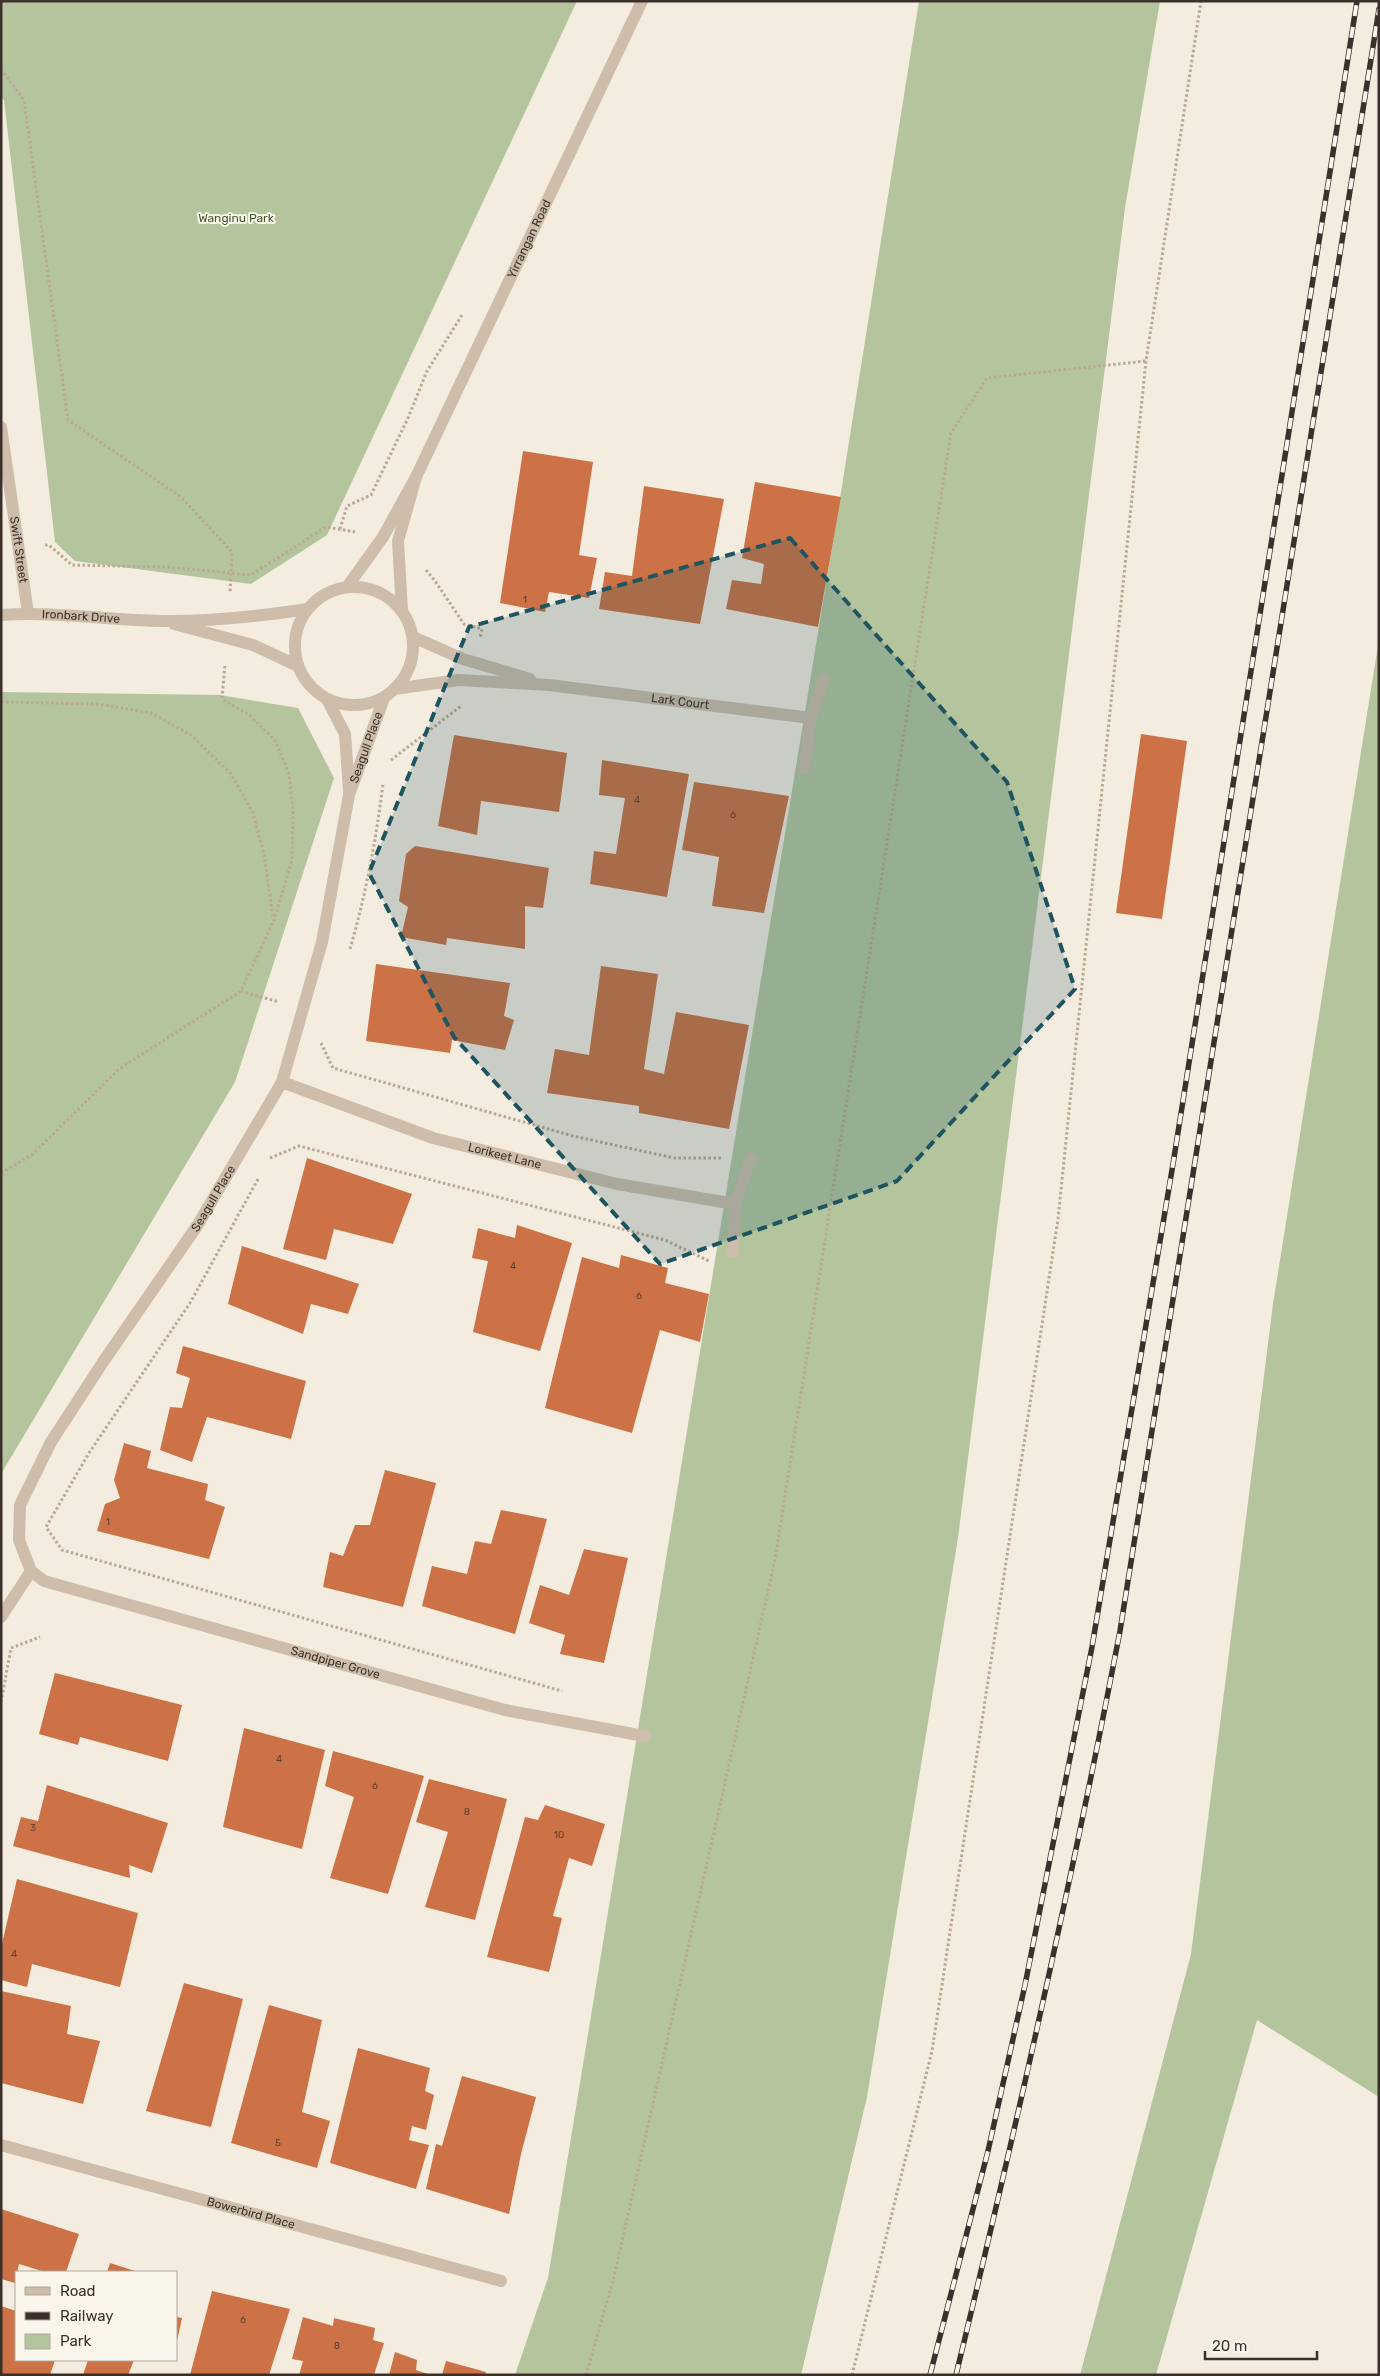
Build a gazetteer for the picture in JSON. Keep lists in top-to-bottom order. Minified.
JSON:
{"streets":{"street":["Yirrangan Road","Swift Street","Ironbark Drive","Lark Court","Seagull Place","Lorikeet Lane","Sandpiper Grove","Bowerbird Place"]},"crossings":[["Yirrangan Road","Ironbark Drive"],["Yirrangan Road","Lark Court"],["Yirrangan Road","Seagull Place"],["Swift Street","Ironbark Drive"],["Ironbark Drive","Lark Court"],["Ironbark Drive","Seagull Place"],["Lark Court","Seagull Place"],["Seagull Place","Lorikeet Lane"],["Seagull Place","Sandpiper Grove"]],"parks":["Wanginu Park"],"house_numbers":["1","4","6","4","6","1","4","6","8","3","10","4","5","6","8"],"legend":["Road","Railway","Park"],"scale_bar":"20 m"}
